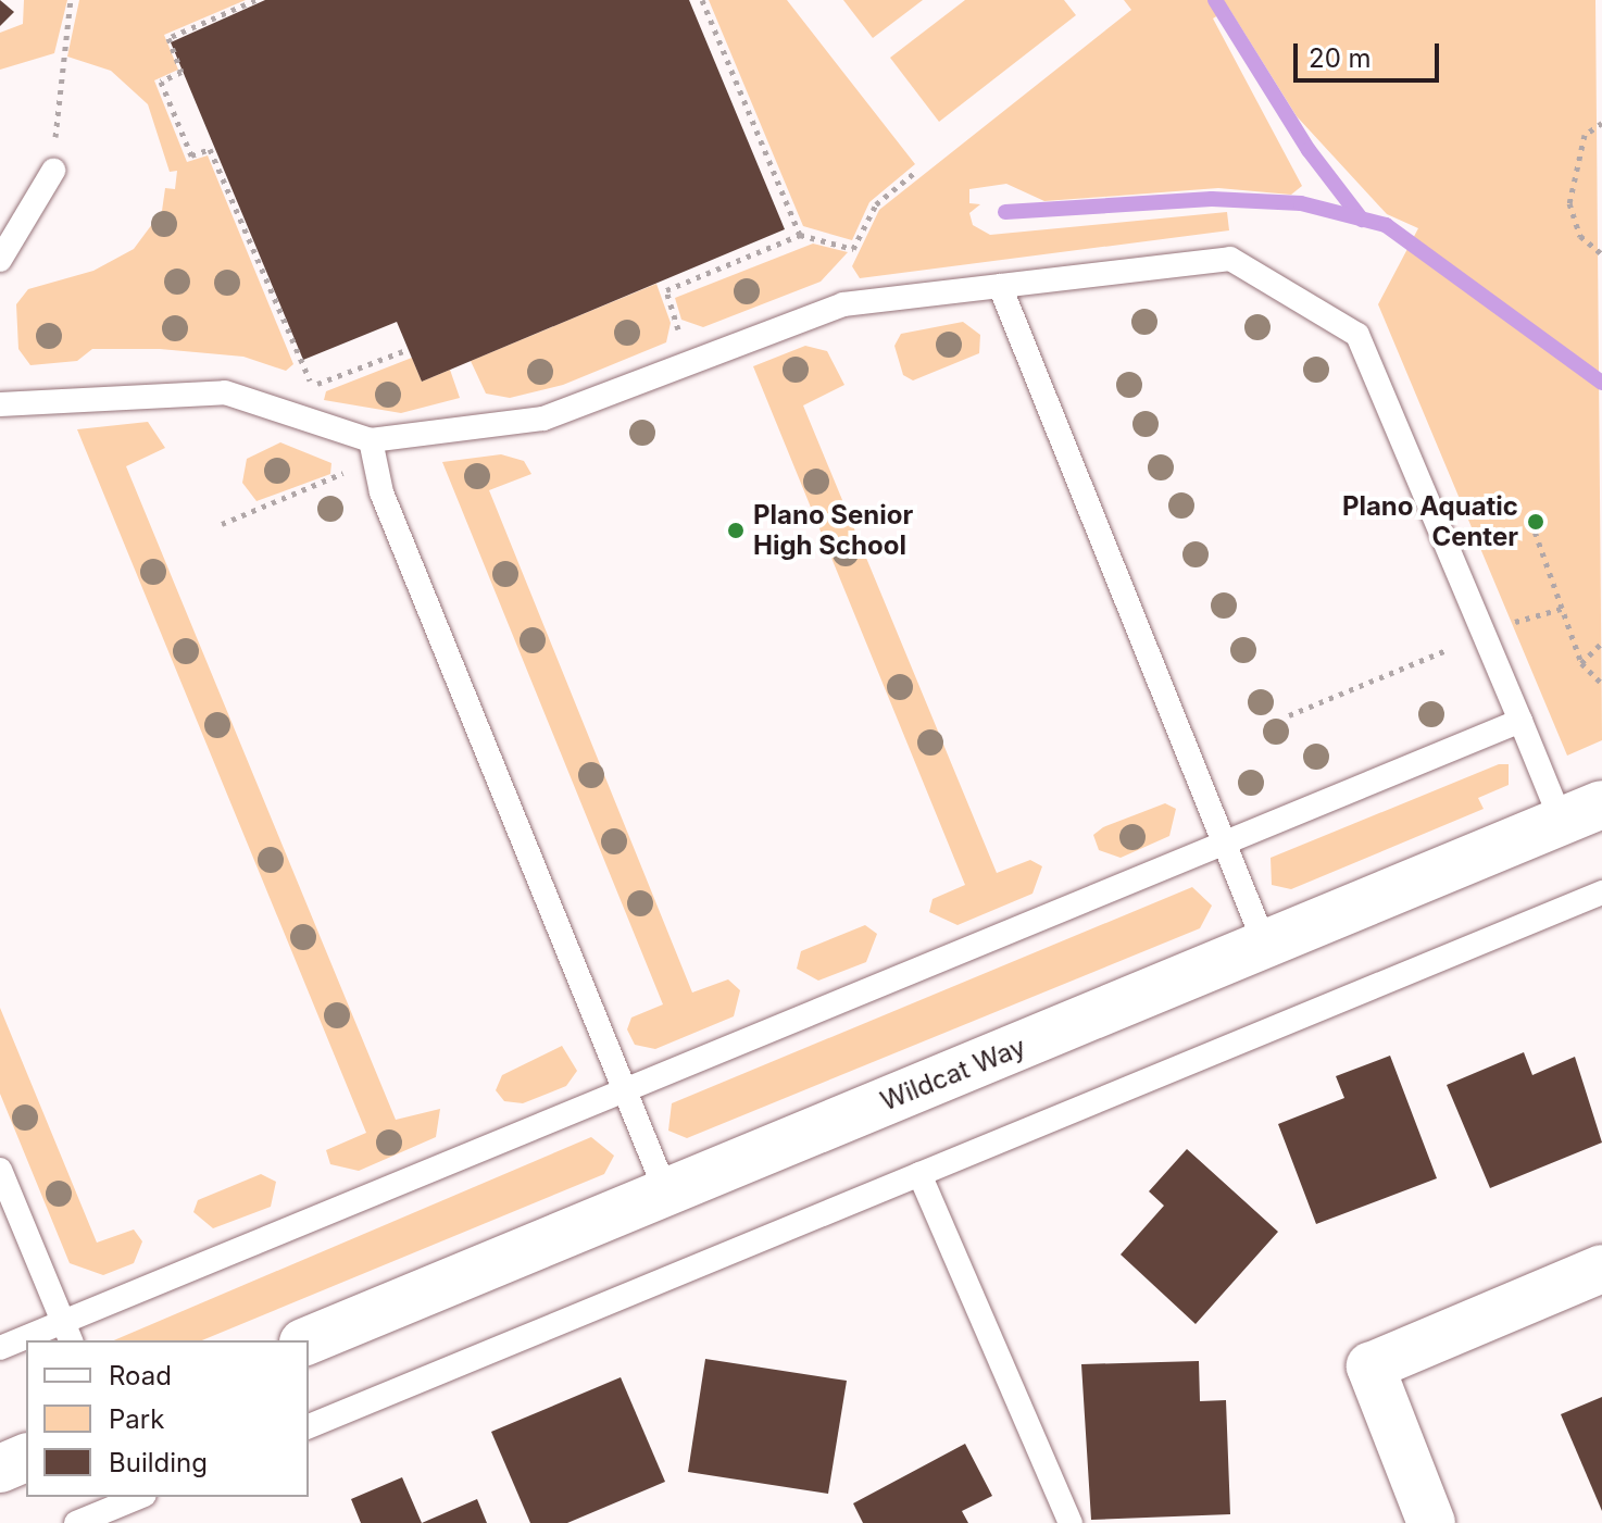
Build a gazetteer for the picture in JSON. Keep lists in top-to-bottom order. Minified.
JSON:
{"streets":{"street":["Wildcat Way"]},"places":["Plano Aquatic Center","Plano Senior High School"],"legend":["Road","Park","Building"],"scale_bar":"20 m"}
